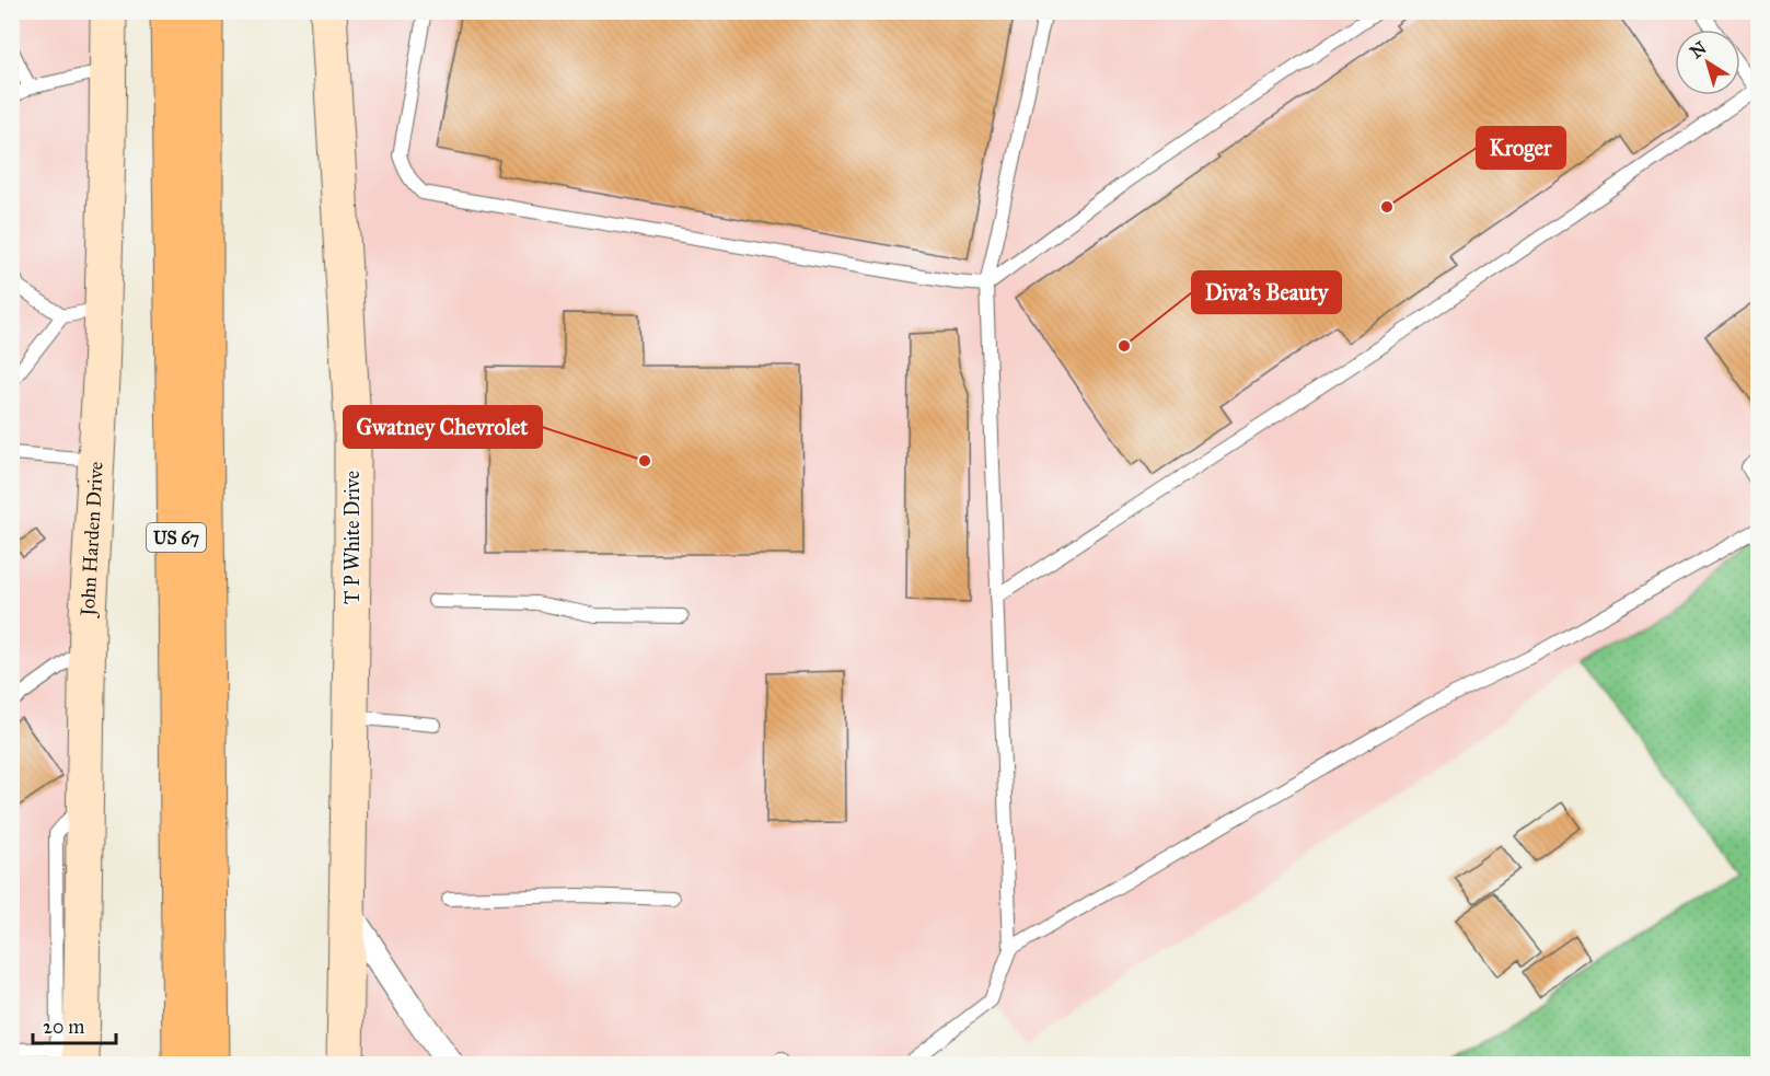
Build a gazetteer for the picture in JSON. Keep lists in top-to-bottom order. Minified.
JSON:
{"streets":{"highway":["US 67"],"main road":["John Harden Drive","T P White Drive"]},"places":["Kroger","Diva’s Beauty","Gwatney Chevrolet"],"scale_bar":"20 m","north":"top left"}
